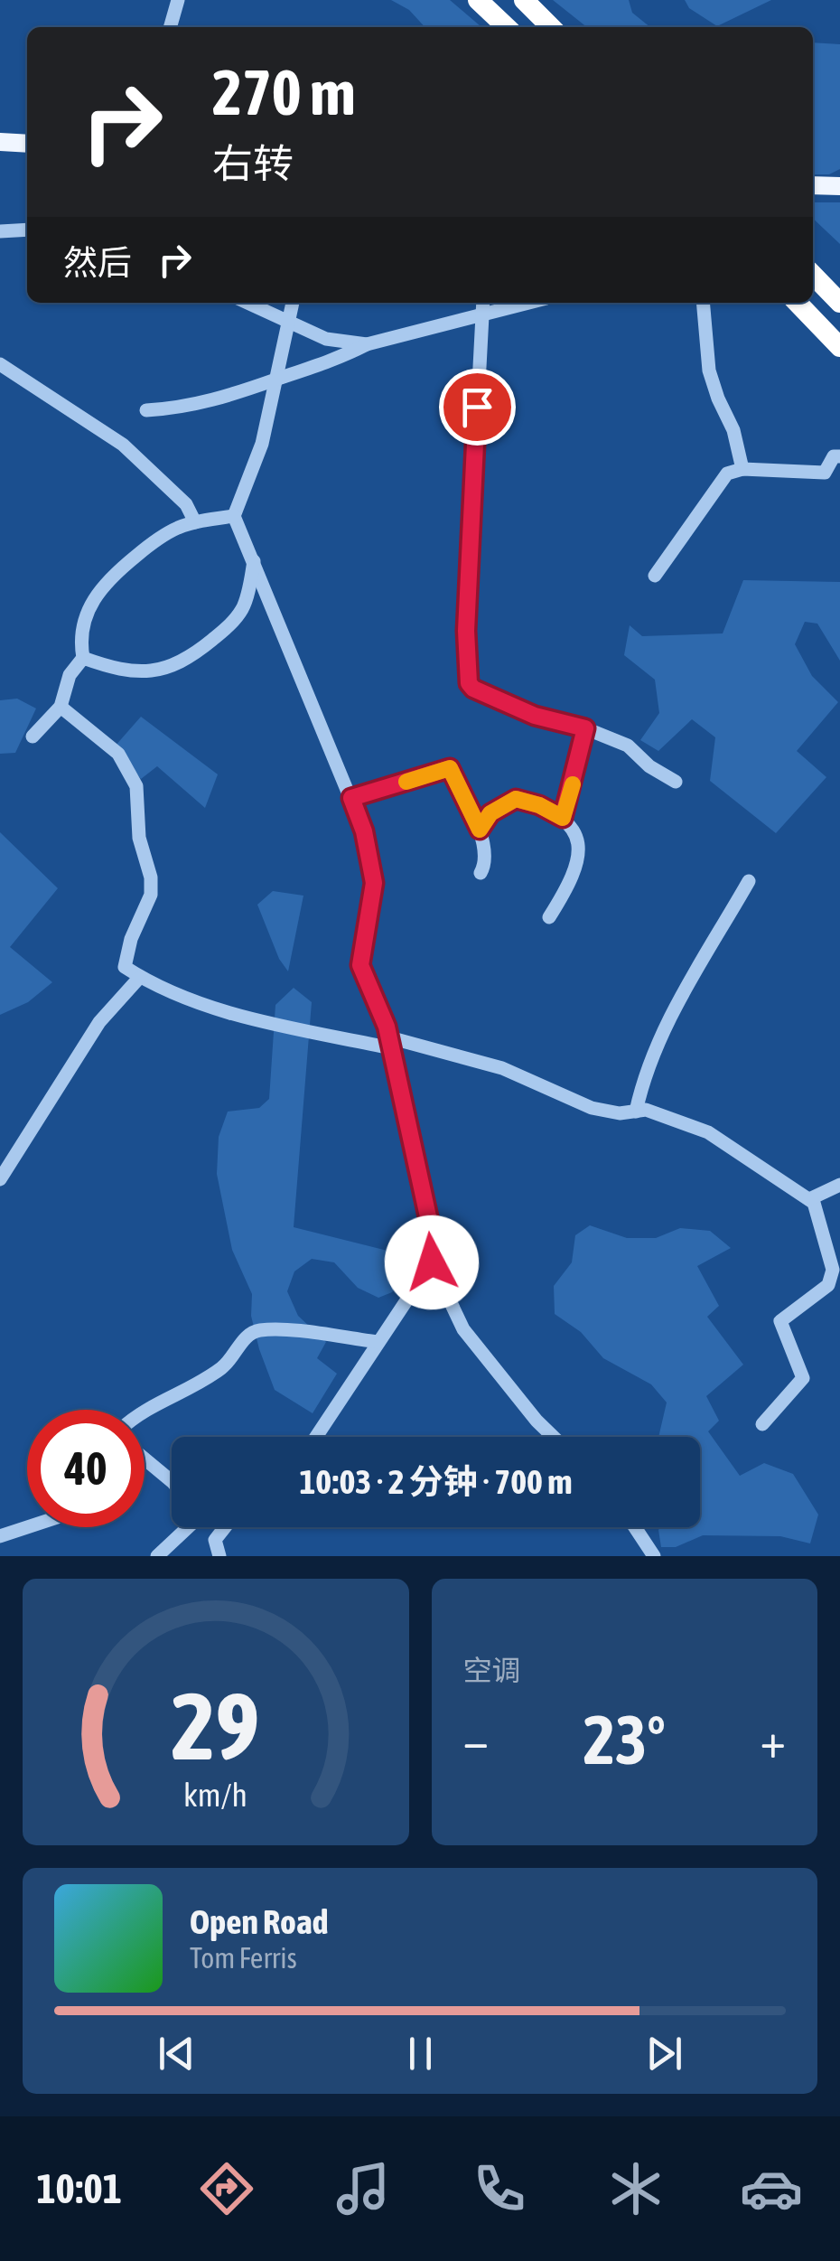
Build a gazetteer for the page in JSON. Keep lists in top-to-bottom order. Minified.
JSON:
{"page":{"turn":["270 m","右转"],"then":"然后","limit":"40","trip":"10:03 · 2 分钟 · 700 m","tile":"空调","heat":["−","23°","+"],"song":["Open Road","Tom Ferris"],"tabs":"10:01","gauge":["29","km/h"]}}
